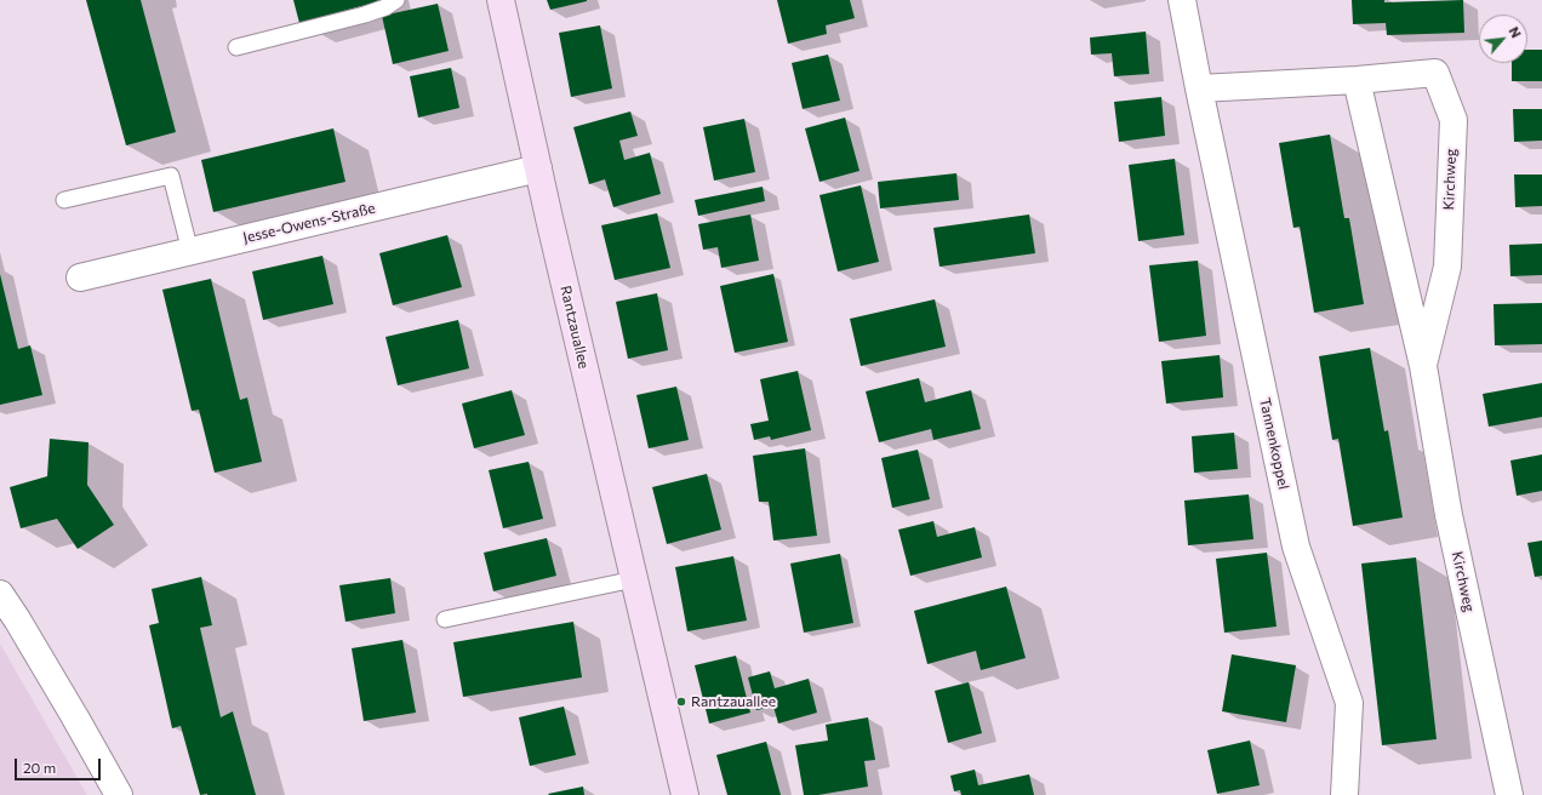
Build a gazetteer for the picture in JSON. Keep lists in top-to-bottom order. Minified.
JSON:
{"streets":{"main road":["Rantzauallee"],"street":["Kirchweg","Jesse-Owens-Straße","Tannenkoppel"]},"crossings":[["Kirchweg","Tannenkoppel"],["Jesse-Owens-Straße","Rantzauallee"]],"places":["Rantzauallee"],"scale_bar":"20 m","north":"top right"}
